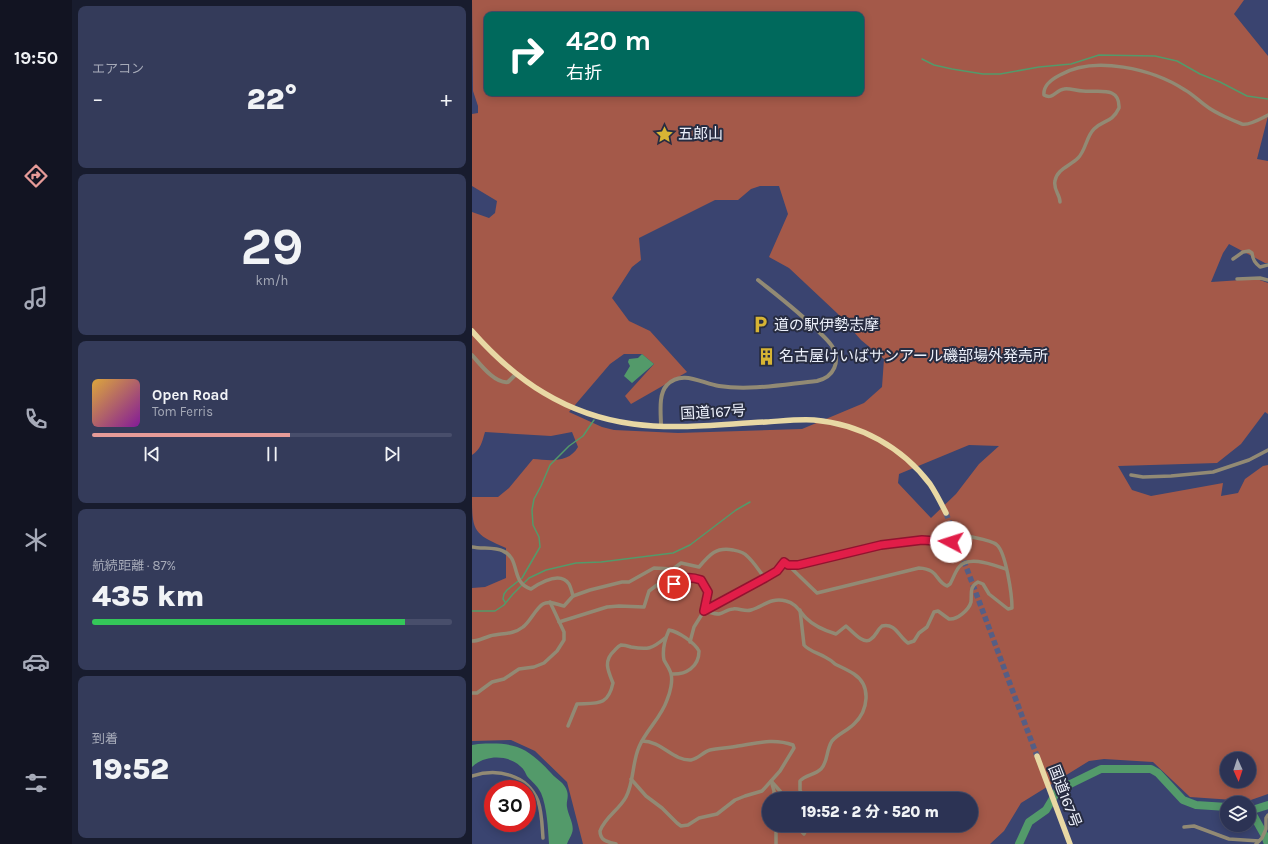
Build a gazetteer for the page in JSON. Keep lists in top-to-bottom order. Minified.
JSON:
{"streets":{"highway":["国道167号"]},"places":{"place":["五郎山"],"parking":["道の駅伊勢志摩"],"building":["名古屋けいばサンアール磯部場外発売所"]},"north":"bottom","page":{"tabs":"19:50","tile":["エアコン",["29","km/h"],["航続距離 · 87%","435 km"],["到着","19:52"]],"turn":["420 m","右折"],"heat":["−","22°","+"],"song":["Open Road","Tom Ferris"],"limit":"30","trip":"19:52 · 2 分 · 520 m"}}
